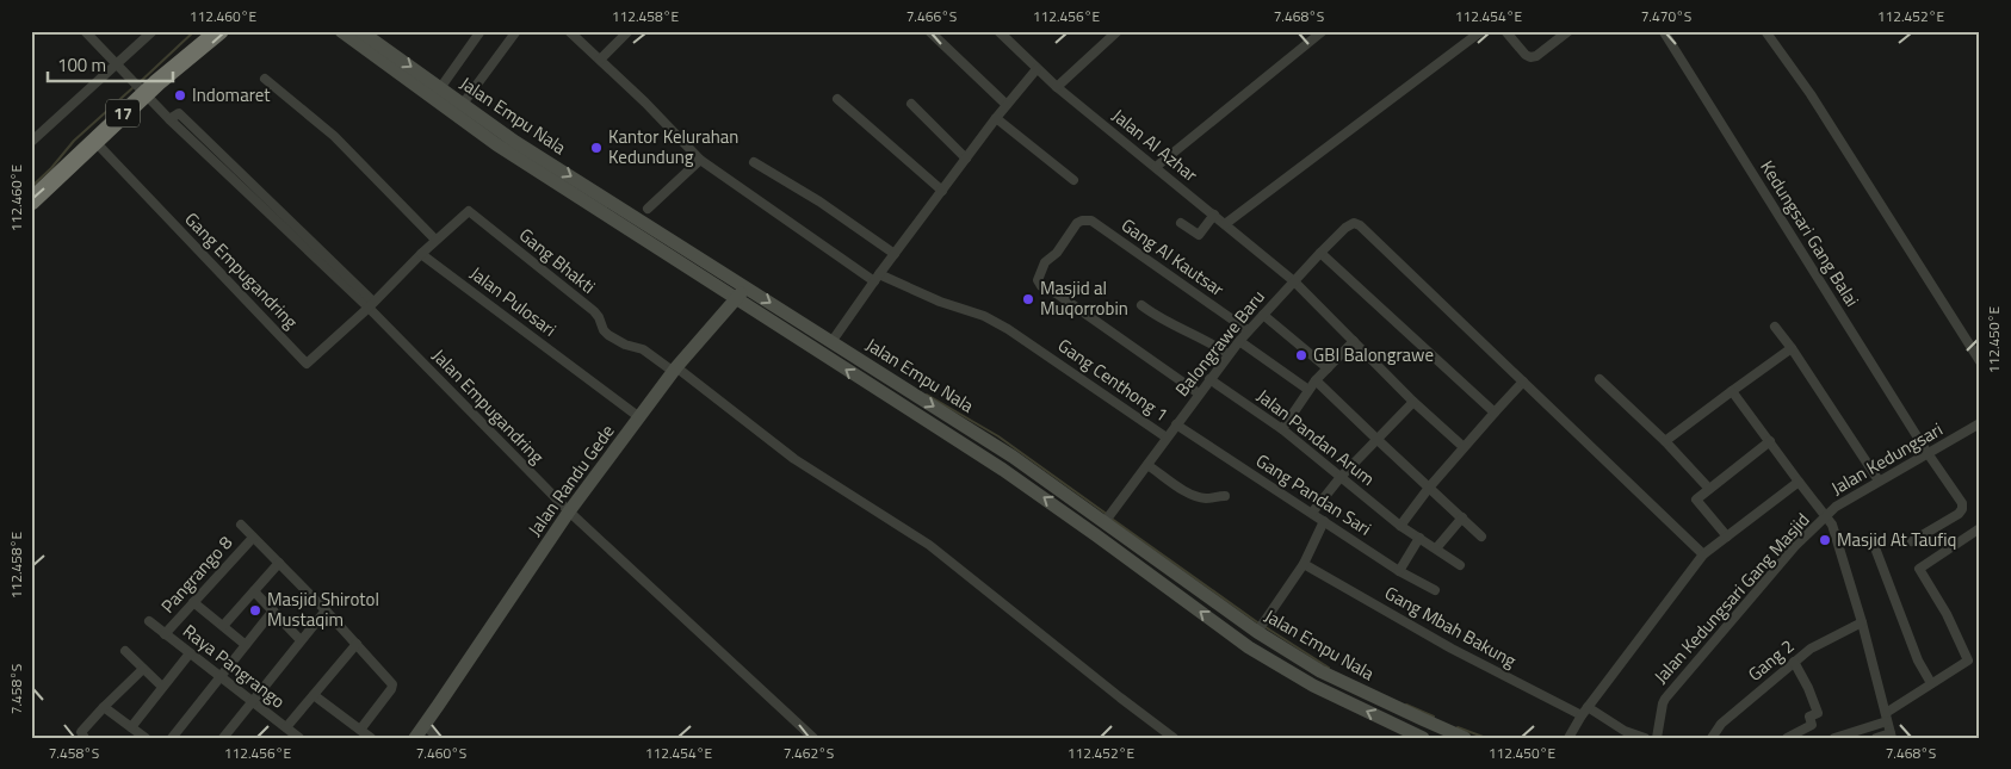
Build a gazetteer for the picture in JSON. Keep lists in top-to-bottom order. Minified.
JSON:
{"streets":{"highway":["17"],"main road":["Jalan Empu Nala","Jalan Randu Gede"],"street":["Jalan Al Azhar","Kedungsari Gang Balai","Gang Al Kautsar","Gang Bhakti","Gang Empugandring","Jalan Pulosari","Balongrawe Baru","Gang Centhong 1","Jalan Empugandring","Jalan Pandan Arum","Jalan Kedungsari","Gang Pandan Sari","Pangrango 8","Jalan Kedungsari Gang Masjid","Gang Mbah Bakung","Gang 2","Raya Pangrango"]},"crossings":[["17","Gang Empugandring"],["17","Jalan Empugandring"],["Jalan Empu Nala","Balongrawe Baru"],["Jalan Empu Nala","Jalan Randu Gede"],["Jalan Al Azhar","Balongrawe Baru"],["Kedungsari Gang Balai","Jalan Kedungsari"],["Gang Al Kautsar","Balongrawe Baru"],["Gang Bhakti","Jalan Pulosari"],["Gang Bhakti","Jalan Randu Gede"],["Gang Empugandring","Jalan Empugandring"],["Jalan Pulosari","Jalan Randu Gede"],["Balongrawe Baru","Gang Centhong 1"],["Balongrawe Baru","Jalan Pandan Arum"],["Balongrawe Baru","Gang Pandan Sari"],["Jalan Empugandring","Jalan Randu Gede"],["Jalan Kedungsari","Jalan Kedungsari Gang Masjid"],["Jalan Kedungsari","Gang 2"],["Pangrango 8","Raya Pangrango"]],"places":["Indomaret","Kantor Kelurahan Kedundung","Masjid al Muqorrobin","GBI Balongrawe","Masjid At Taufiq","Masjid Shirotol Mustaqim"],"scale_bar":"100 m","coordinates":["112.460°E","112.458°E","7.466°S","112.456°E","7.468°S","112.454°E","7.470°S","112.452°E","112.450°E","7.458°S","7.460°S","7.462°S"]}
